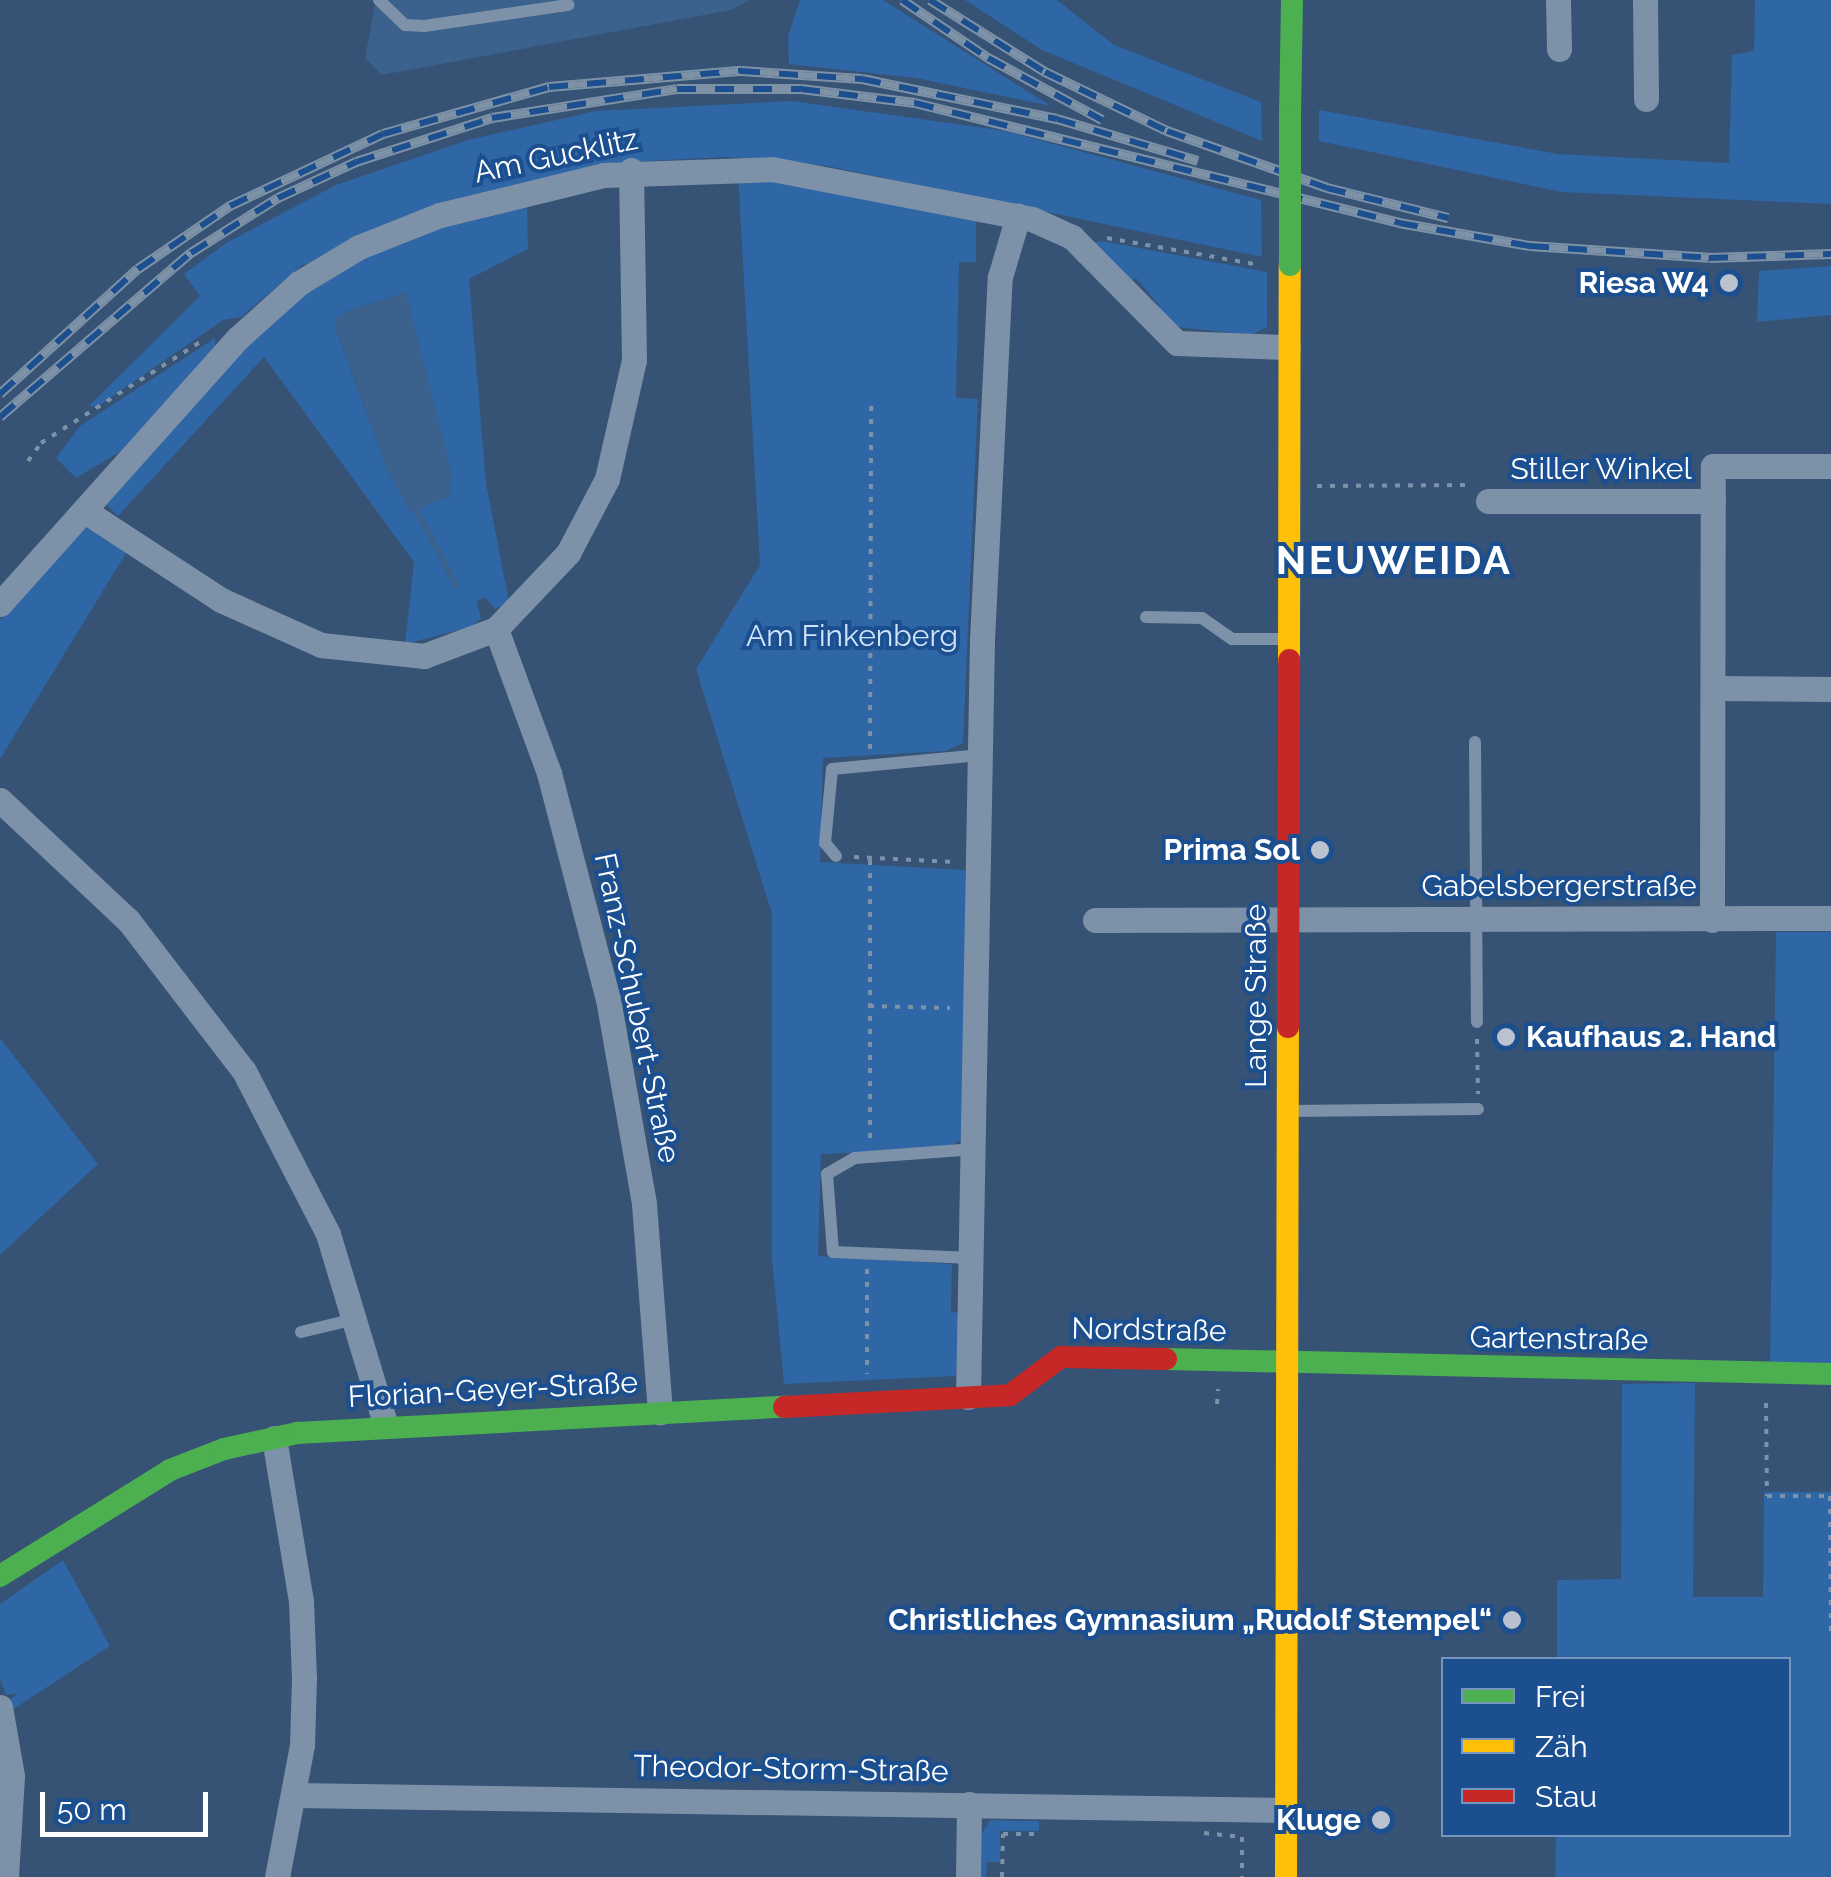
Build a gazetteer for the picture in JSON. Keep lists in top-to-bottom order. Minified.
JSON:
{"streets":{"street":["Am Gucklitz","Stiller Winkel","Gabelsbergerstraße","Lange Straße","Franz-Schubert-Straße","Nordstraße","Gartenstraße","Florian-Geyer-Straße","Theodor-Storm-Straße"]},"crossings":[["Am Gucklitz","Lange Straße"],["Stiller Winkel","Gabelsbergerstraße"],["Gabelsbergerstraße","Lange Straße"],["Lange Straße","Nordstraße"],["Lange Straße","Gartenstraße"],["Lange Straße","Theodor-Storm-Straße"],["Franz-Schubert-Straße","Florian-Geyer-Straße"],["Nordstraße","Gartenstraße"],["Nordstraße","Florian-Geyer-Straße"]],"districts":["NEUWEIDA"],"parks":["Am Finkenberg"],"places":["Riesa W4","Prima Sol","Kaufhaus 2. Hand","Christliches Gymnasium „Rudolf Stempel“","Kluge"],"legend":["Frei","Zäh","Stau"],"scale_bar":"50 m"}
